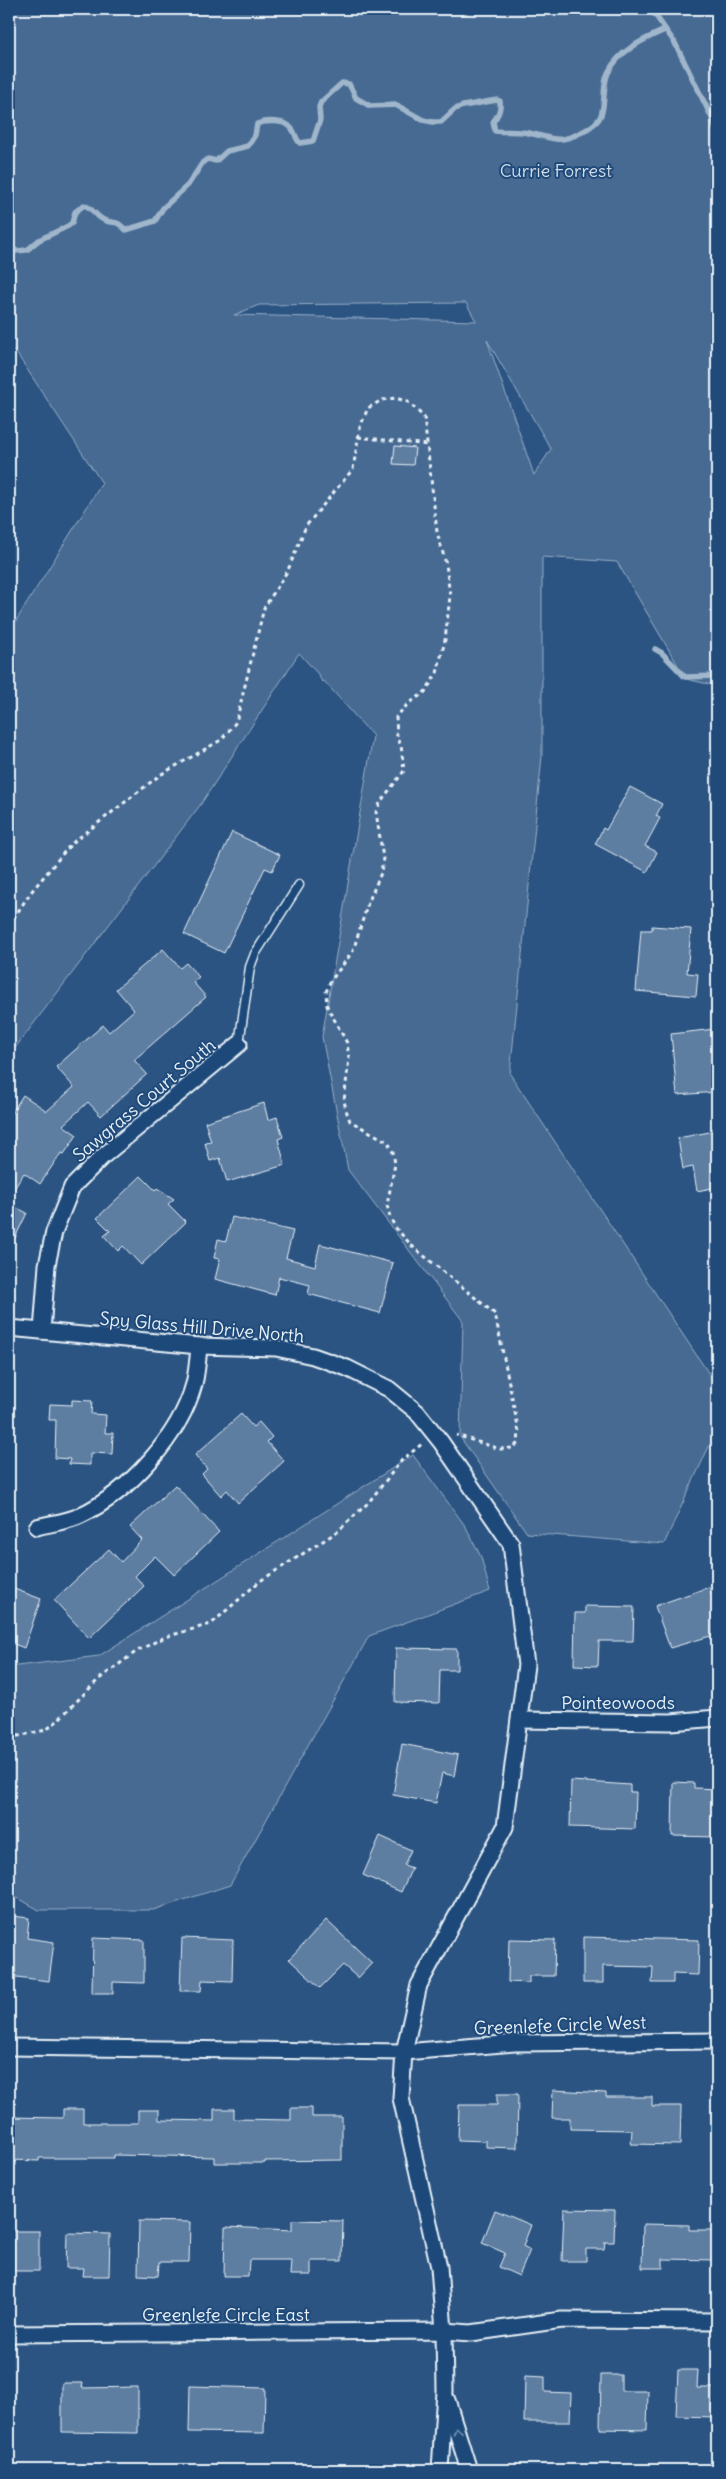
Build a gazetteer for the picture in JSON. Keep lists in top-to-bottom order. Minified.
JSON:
{"streets":{"street":["Sawgrass Court South","Spy Glass Hill Drive North","Pointeowoods","Greenlefe Circle West","Greenlefe Circle East"]},"crossings":[["Sawgrass Court South","Spy Glass Hill Drive North"],["Spy Glass Hill Drive North","Pointeowoods"],["Spy Glass Hill Drive North","Greenlefe Circle West"],["Spy Glass Hill Drive North","Greenlefe Circle East"]],"parks":["Currie Forrest"]}
